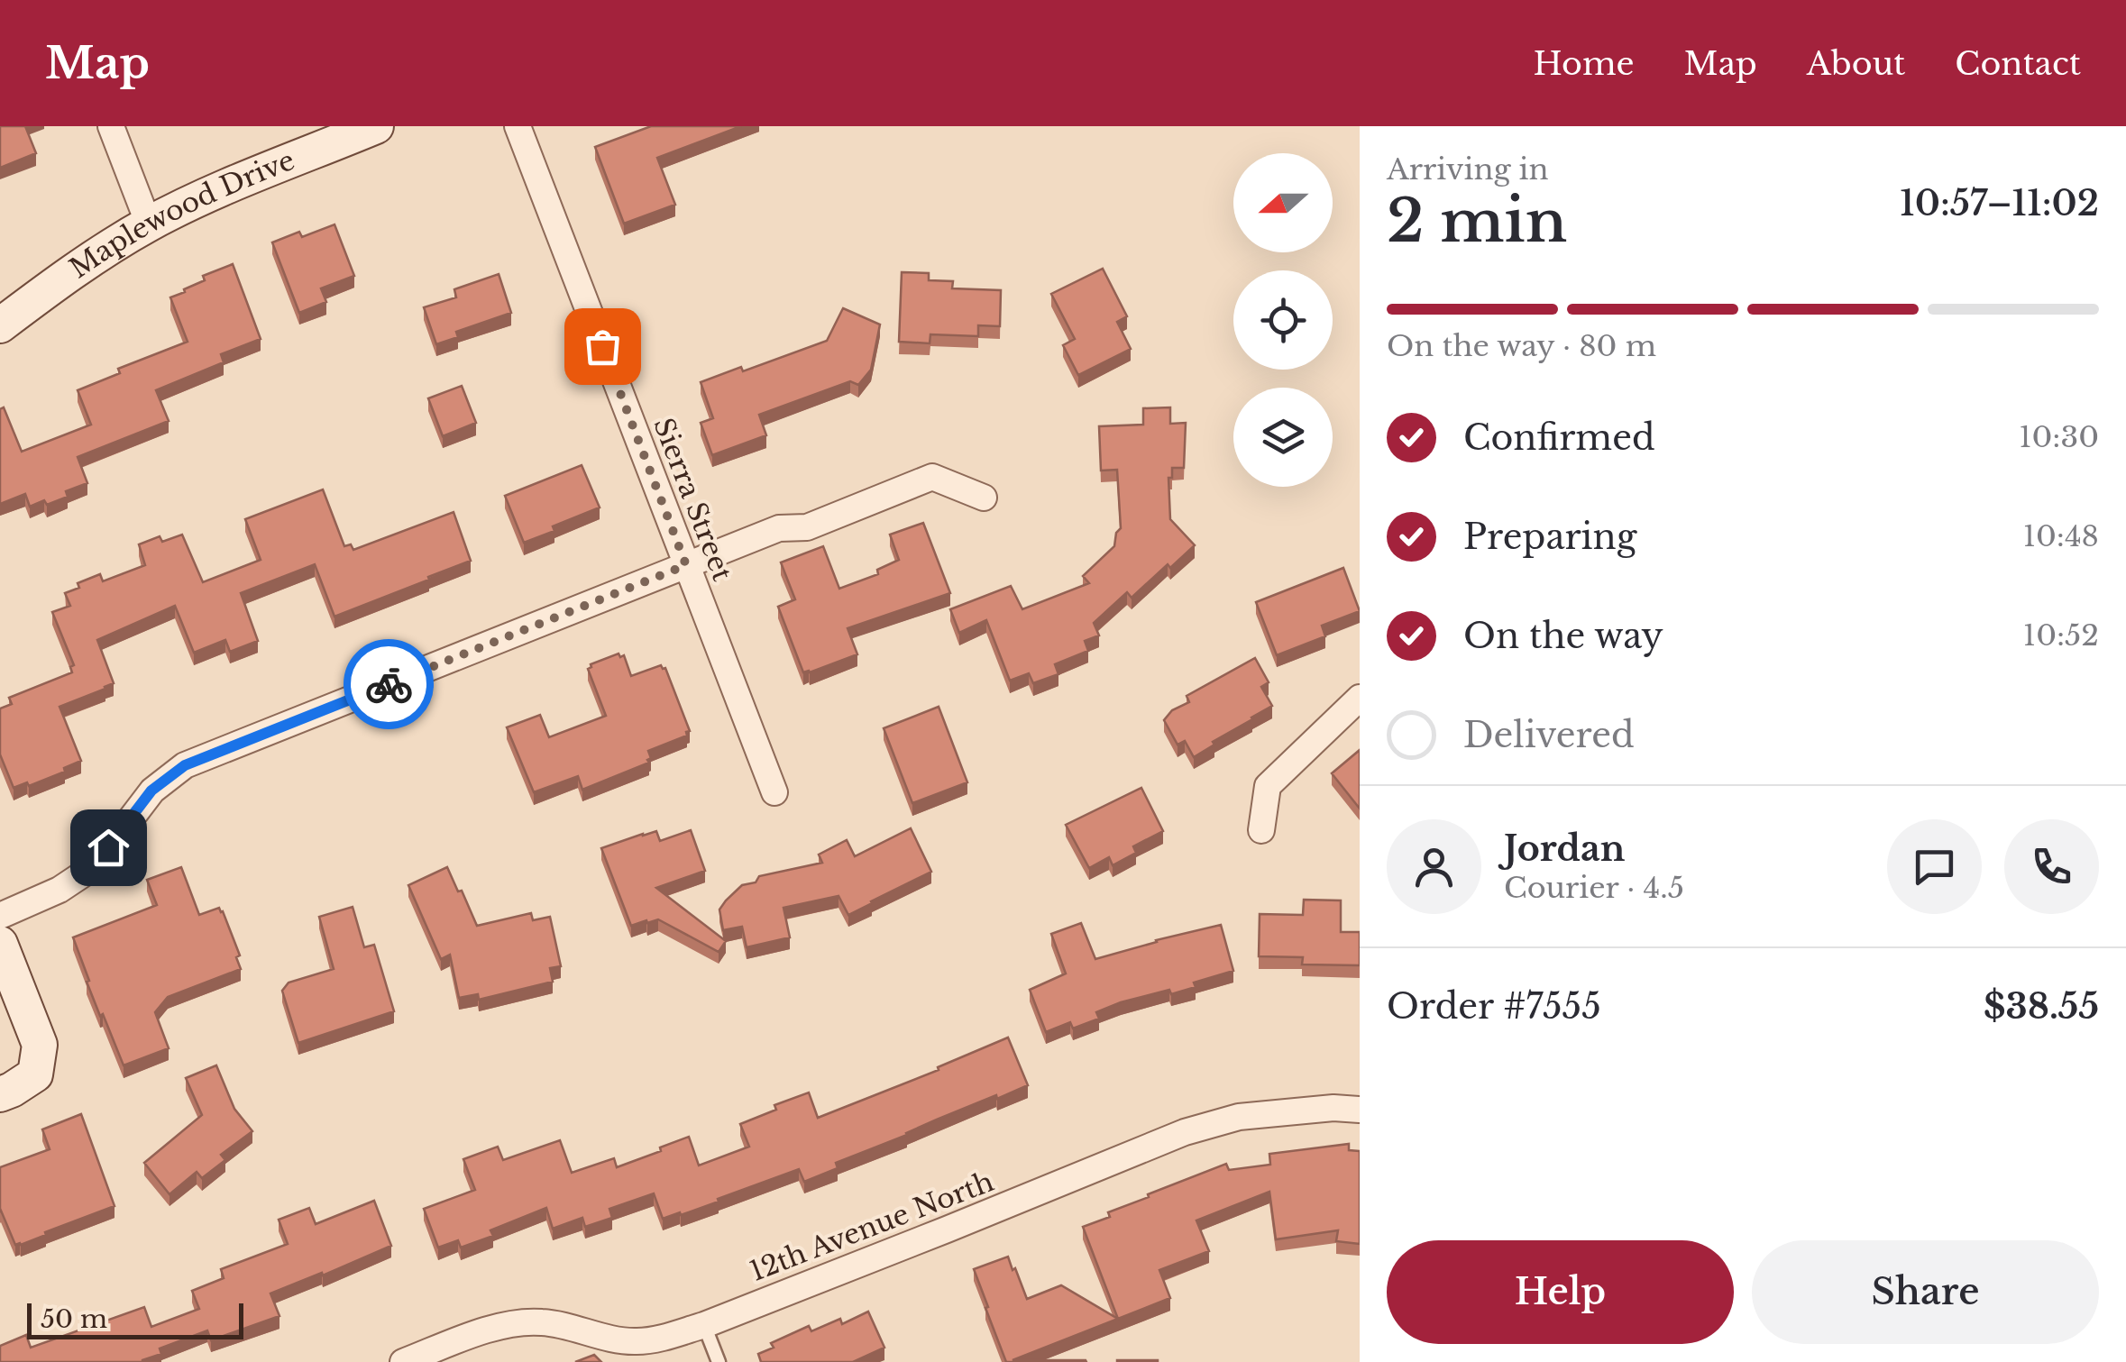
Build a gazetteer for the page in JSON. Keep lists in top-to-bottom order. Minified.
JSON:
{"streets":{"street":["Maplewood Drive","Sierra Street","12th Avenue North"]},"scale_bar":"50 m","north":"left","page":{"header":"Map","nav":["Home","Map","About","Contact"],"heading":["2 min","Arriving in","10:57–11:02"],"panel":["Jordan","Courier · 4.5","Order #7555","$38.55"],"bar":"On the way · 80 m","list":[["Confirmed","10:30"],["Preparing","10:48"],["On the way","10:52"],"Delivered"],"buttons":["Help","Share"],"scale":"50 m"}}
